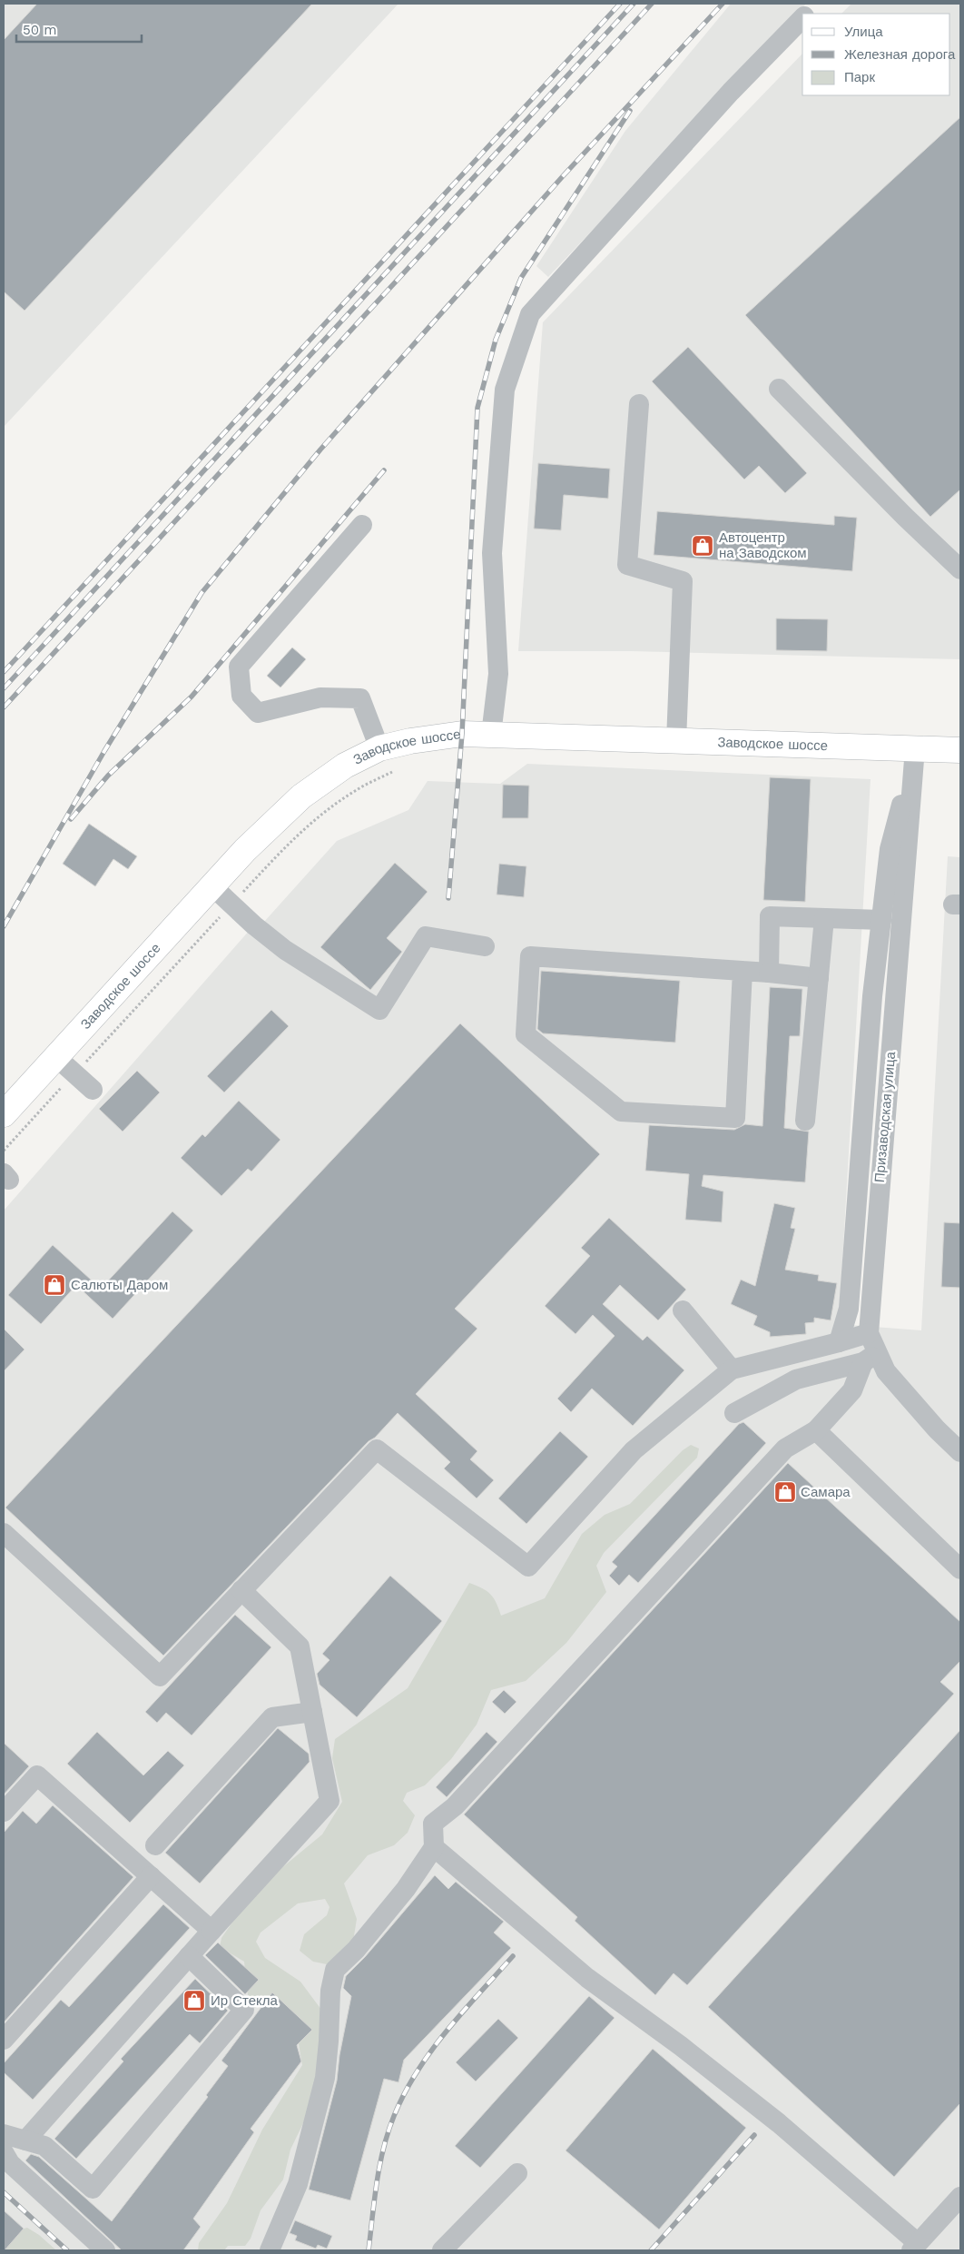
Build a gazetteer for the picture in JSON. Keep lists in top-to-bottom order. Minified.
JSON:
{"streets":{"main road":["Заводское шоссе"],"street":["Призаводская улица"]},"crossings":[["Заводское шоссе","Призаводская улица"]],"places":{"shop":["Автоцентр на Заводском","Салюты Даром","Самара","Ир Стекла"]},"legend":["Улица","Железная дорога","Парк"],"scale_bar":"50 m"}
